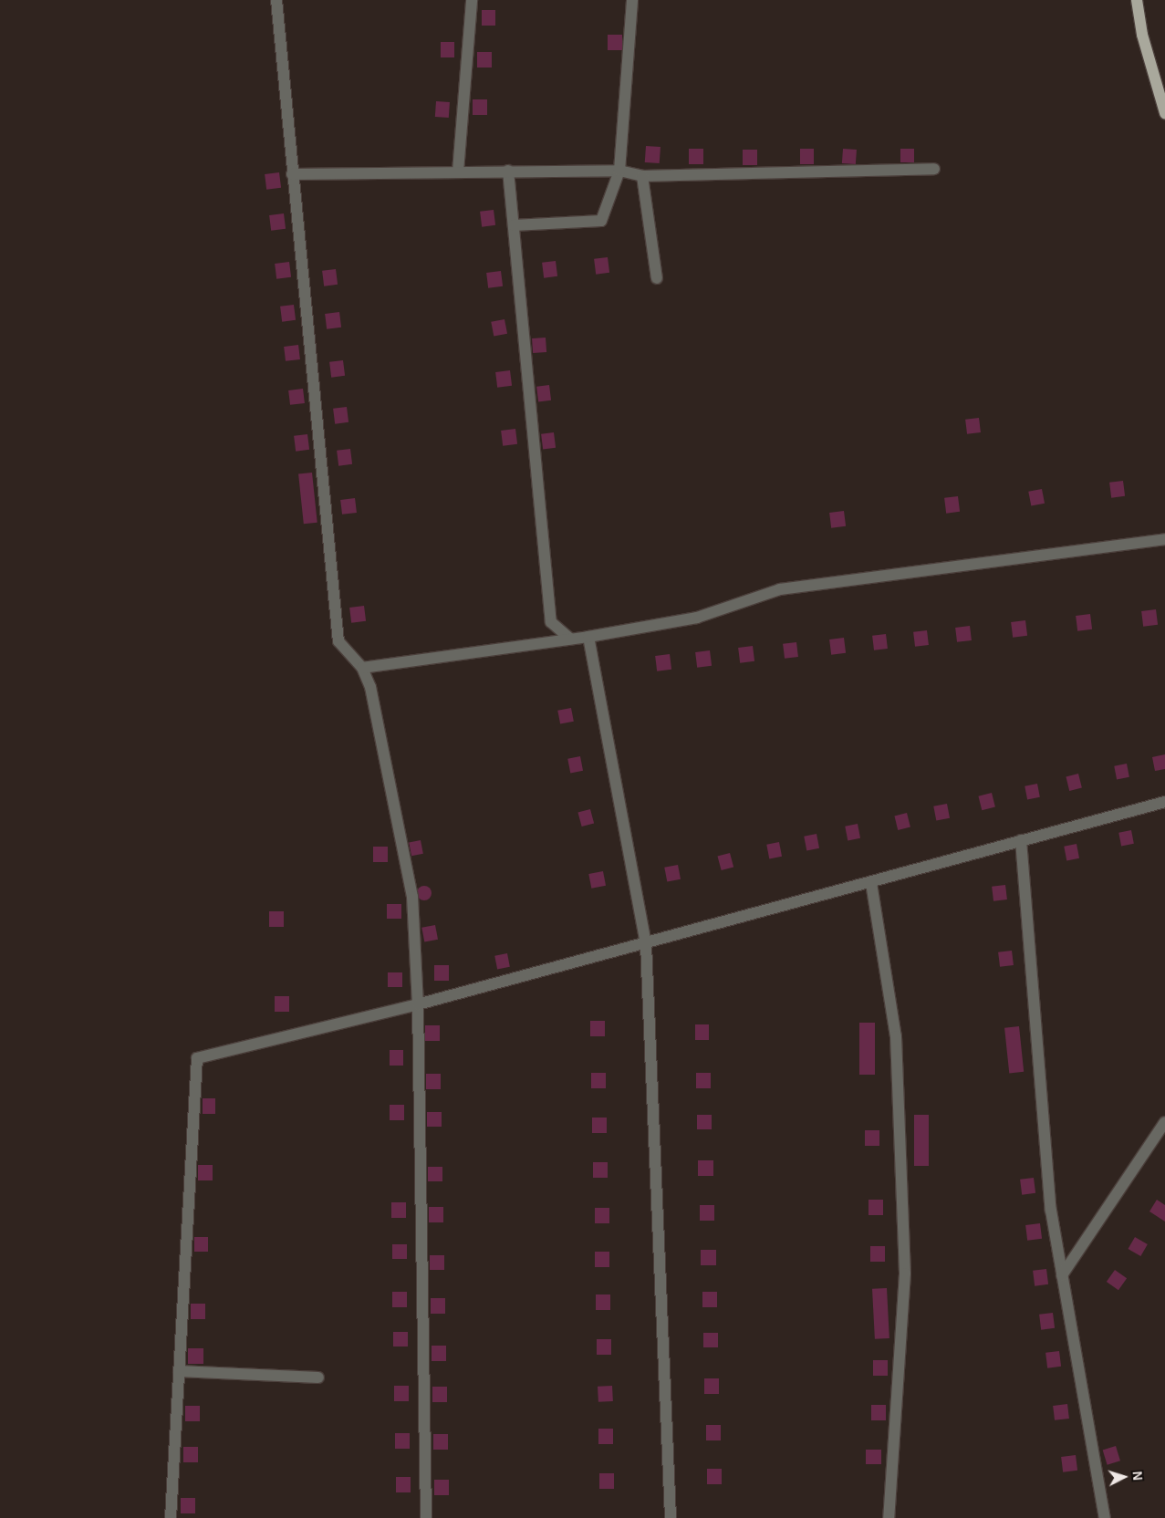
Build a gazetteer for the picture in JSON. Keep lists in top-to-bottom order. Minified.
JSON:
{"north":"right"}
